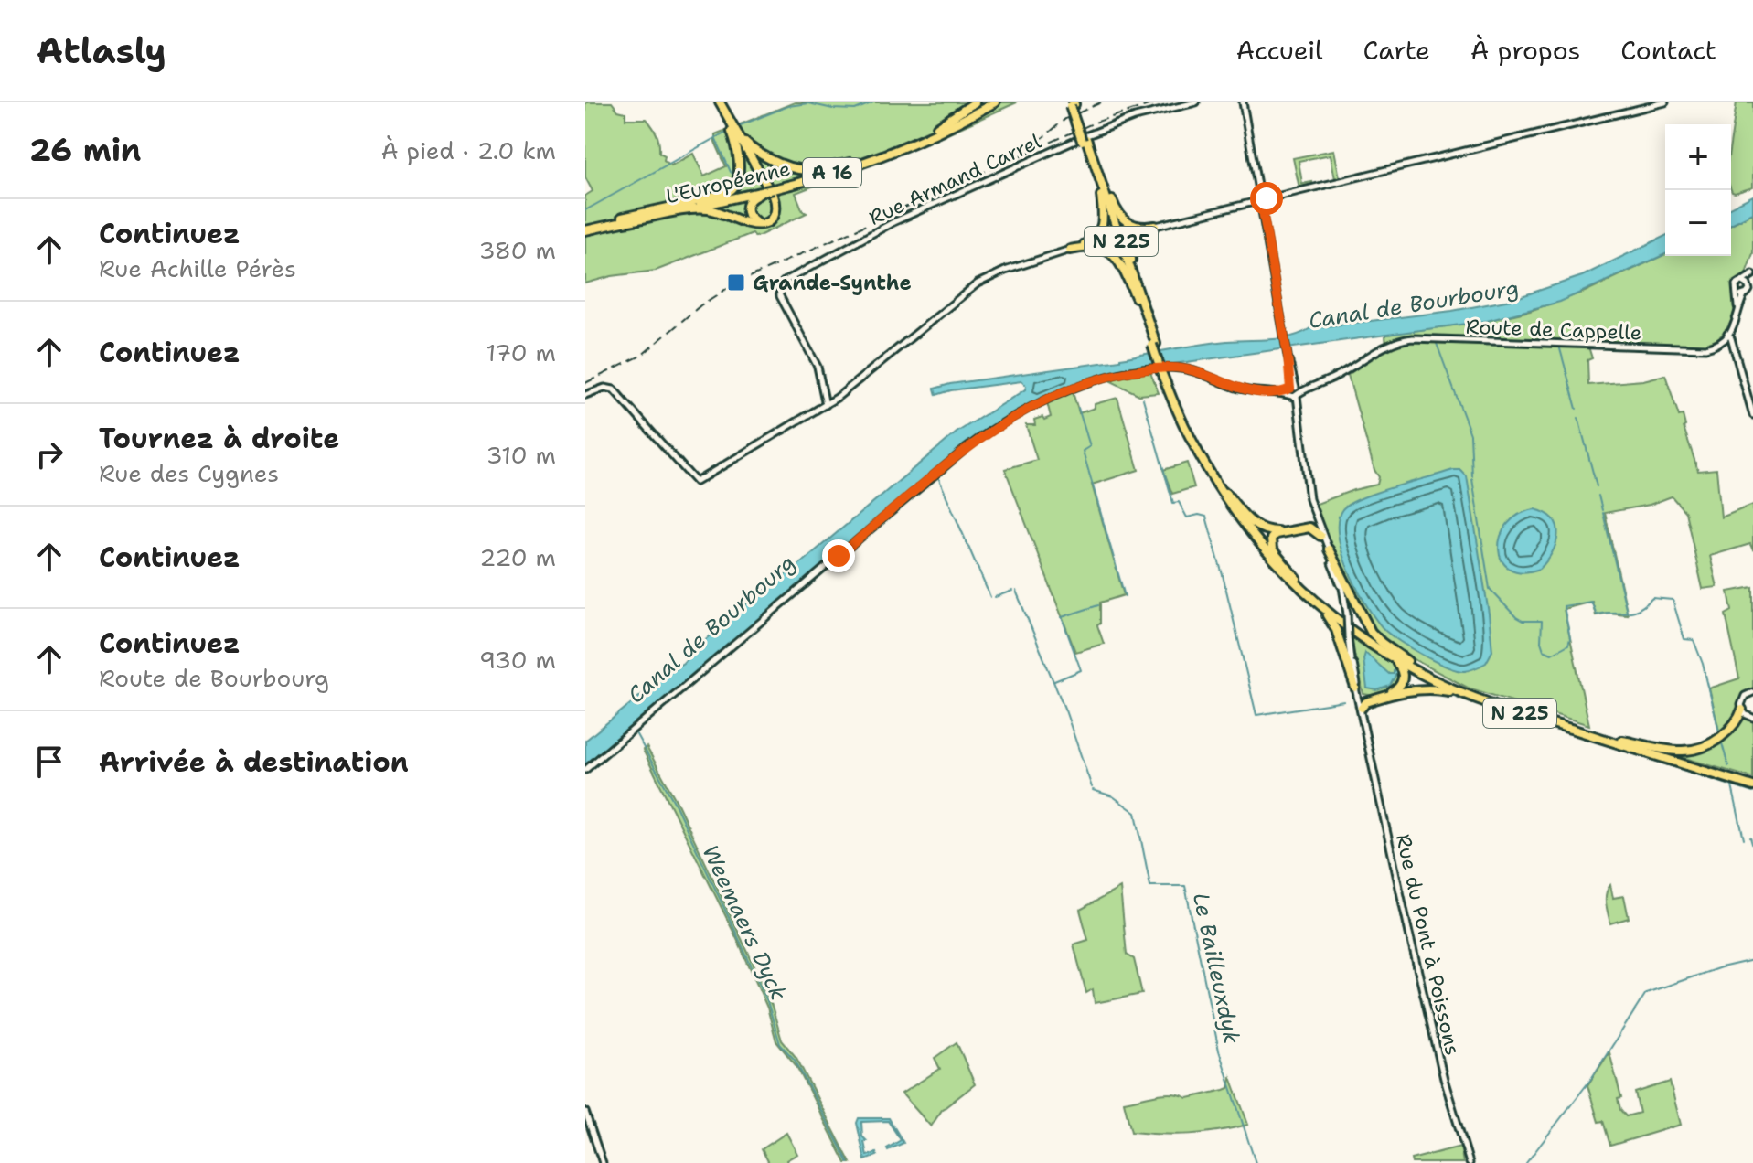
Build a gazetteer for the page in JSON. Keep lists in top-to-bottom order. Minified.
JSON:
{"streets":{"highway":["A 16","L'Européenne","N 225"],"street":["Rue Armand Carrel","Route de Cappelle","Rue du Pont à Poissons"]},"water":["Canal de Bourbourg","Weemaers Dyck","Le Bailleuxdyk"],"places":{"transit":["Grande-Synthe"]},"page":{"header":"Atlasly","nav":["Accueil","Carte","À propos","Contact"],"heading":["26 min","À pied · 2.0 km"],"map_buttons":["+","−"],"list":[["Continuez","Rue Achille Pérès","380 m"],["Continuez","170 m"],["Tournez à droite","Rue des Cygnes","310 m"],["Continuez","220 m"],["Continuez","Route de Bourbourg","930 m"],"Arrivée à destination"]}}
